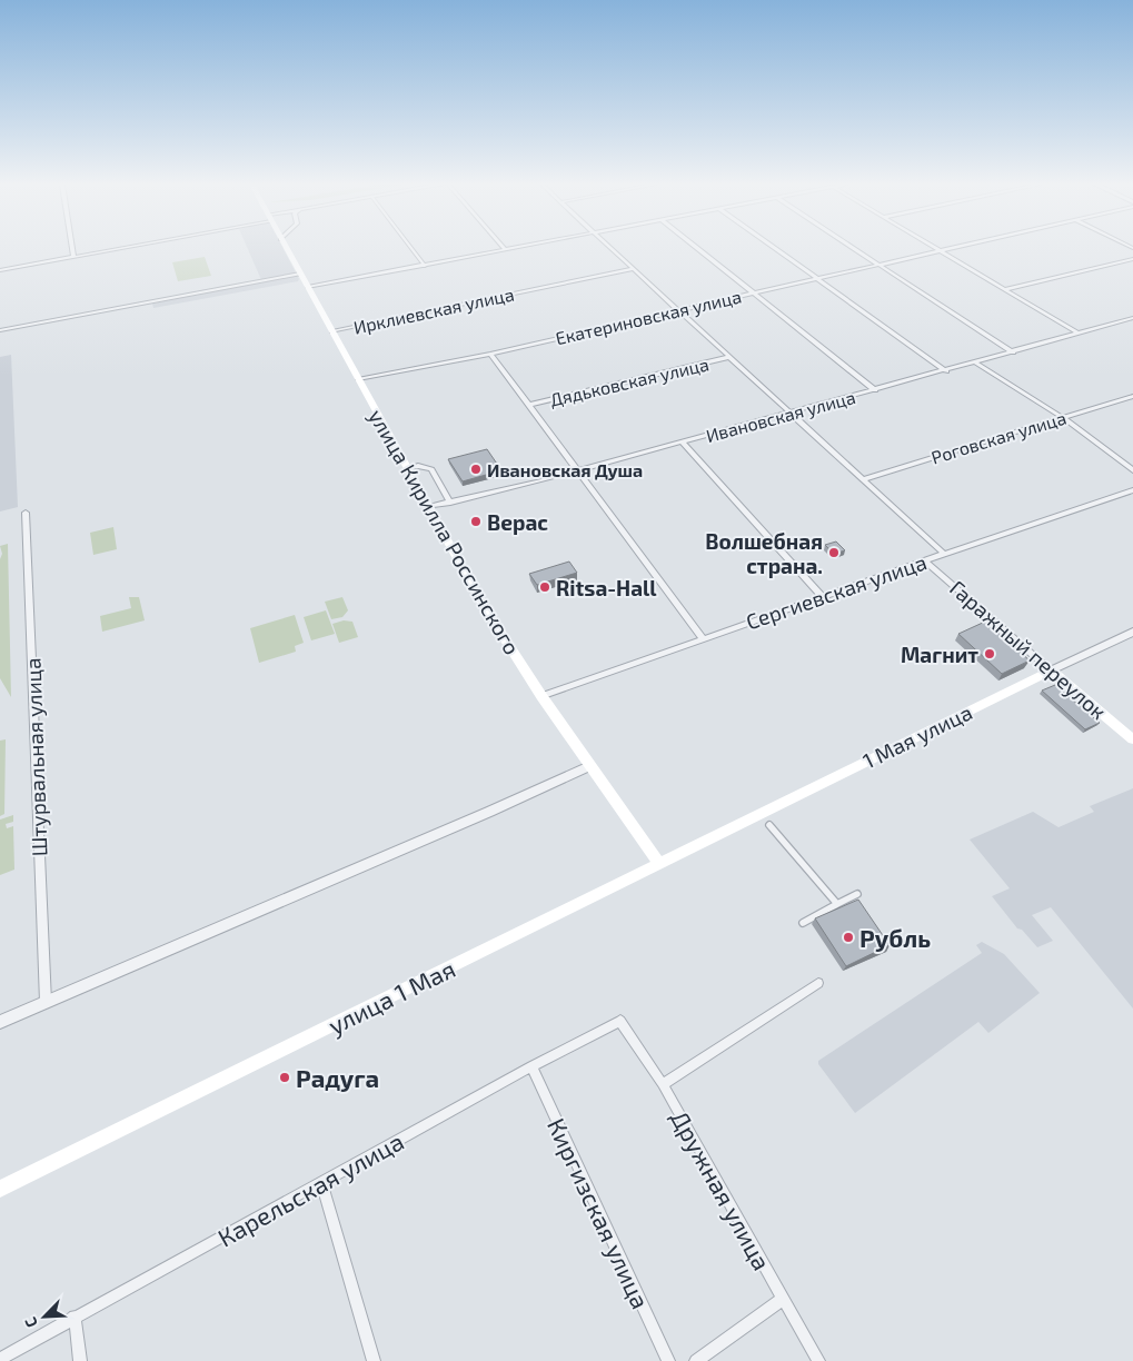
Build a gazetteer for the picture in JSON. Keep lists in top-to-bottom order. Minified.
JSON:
{"streets":{"main road":["улица Кирилла Россинского","Гаражный переулок","1 Мая улица","улица 1 Мая"],"street":["Ирклиевская улица","Екатериновская улица","Дядьковская улица","Ивановская улица","Роговская улица","Сергиевская улица","Штурвальная улица","Карельская улица","Дружная улица","Киргизская улица"]},"crossings":[["Ирклиевская улица","улица Кирилла Россинского"],["Екатериновская улица","улица Кирилла Россинского"],["Ивановская улица","улица Кирилла Россинского"],["улица Кирилла Россинского","Сергиевская улица"],["улица Кирилла Россинского","улица 1 Мая"],["Сергиевская улица","Гаражный переулок"],["Гаражный переулок","1 Мая улица"],["1 Мая улица","улица 1 Мая"],["Карельская улица","Дружная улица"],["Карельская улица","Киргизская улица"]],"places":["Ивановская Душа","Верас","Волшебная страна.","Ritsa-Hall","Магнит","Рубль","Радуга"],"north":"bottom left"}
